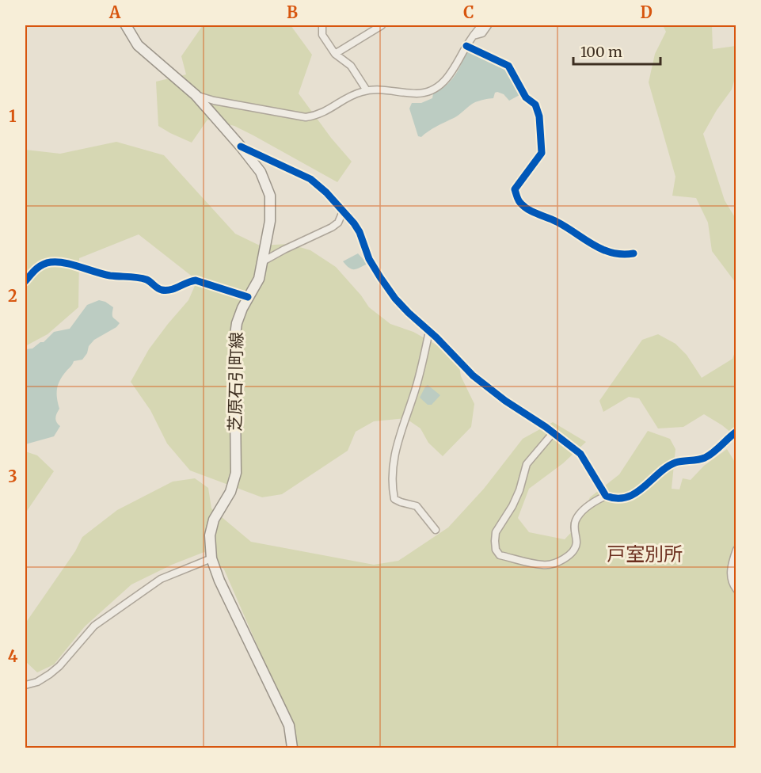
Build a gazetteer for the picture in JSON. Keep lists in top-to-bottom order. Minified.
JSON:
{"streets":{"main road":["芝原石引町線"]},"districts":["戸室別所"],"scale_bar":"100 m","grid":{"columns":["A","B","C","D"],"rows":["1","2","3","4"]}}
